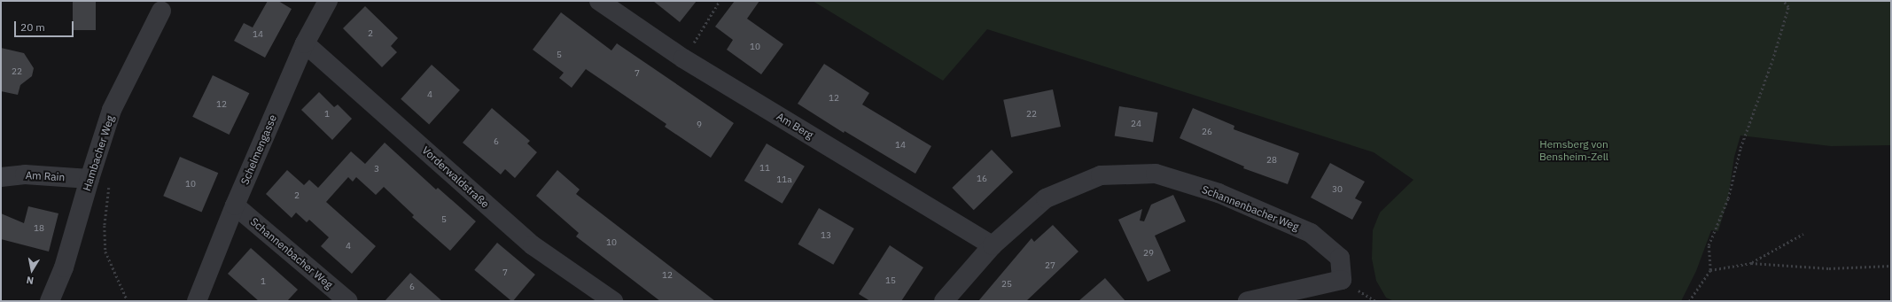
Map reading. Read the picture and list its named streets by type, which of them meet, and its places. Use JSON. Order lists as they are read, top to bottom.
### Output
{
  "streets": {
    "street": [
      "Am Berg",
      "Schelmengasse",
      "Hambacher Weg",
      "Am Rain",
      "Vorderwaldstraße",
      "Schannenbacher Weg"
    ]
  },
  "crossings": [
    ["Am Berg", "Schannenbacher Weg"],
    ["Schelmengasse", "Vorderwaldstraße"],
    ["Schelmengasse", "Schannenbacher Weg"],
    ["Hambacher Weg", "Am Rain"]
  ],
  "parks": ["Hemsberg von Bensheim-Zell"],
  "house_numbers": [
    "2",
    "14",
    "10",
    "5",
    "22",
    "7",
    "4",
    "12",
    "12",
    "1",
    "22",
    "24",
    "9",
    "26",
    "6",
    "14",
    "28",
    "11",
    "3",
    "16",
    "11a",
    "10",
    "30",
    "2",
    "5",
    "18",
    "13",
    "10",
    "4",
    "29",
    "27",
    "7",
    "12",
    "15",
    "1",
    "25",
    "6"
  ],
  "scale_bar": "20 m",
  "north": "bottom"
}
